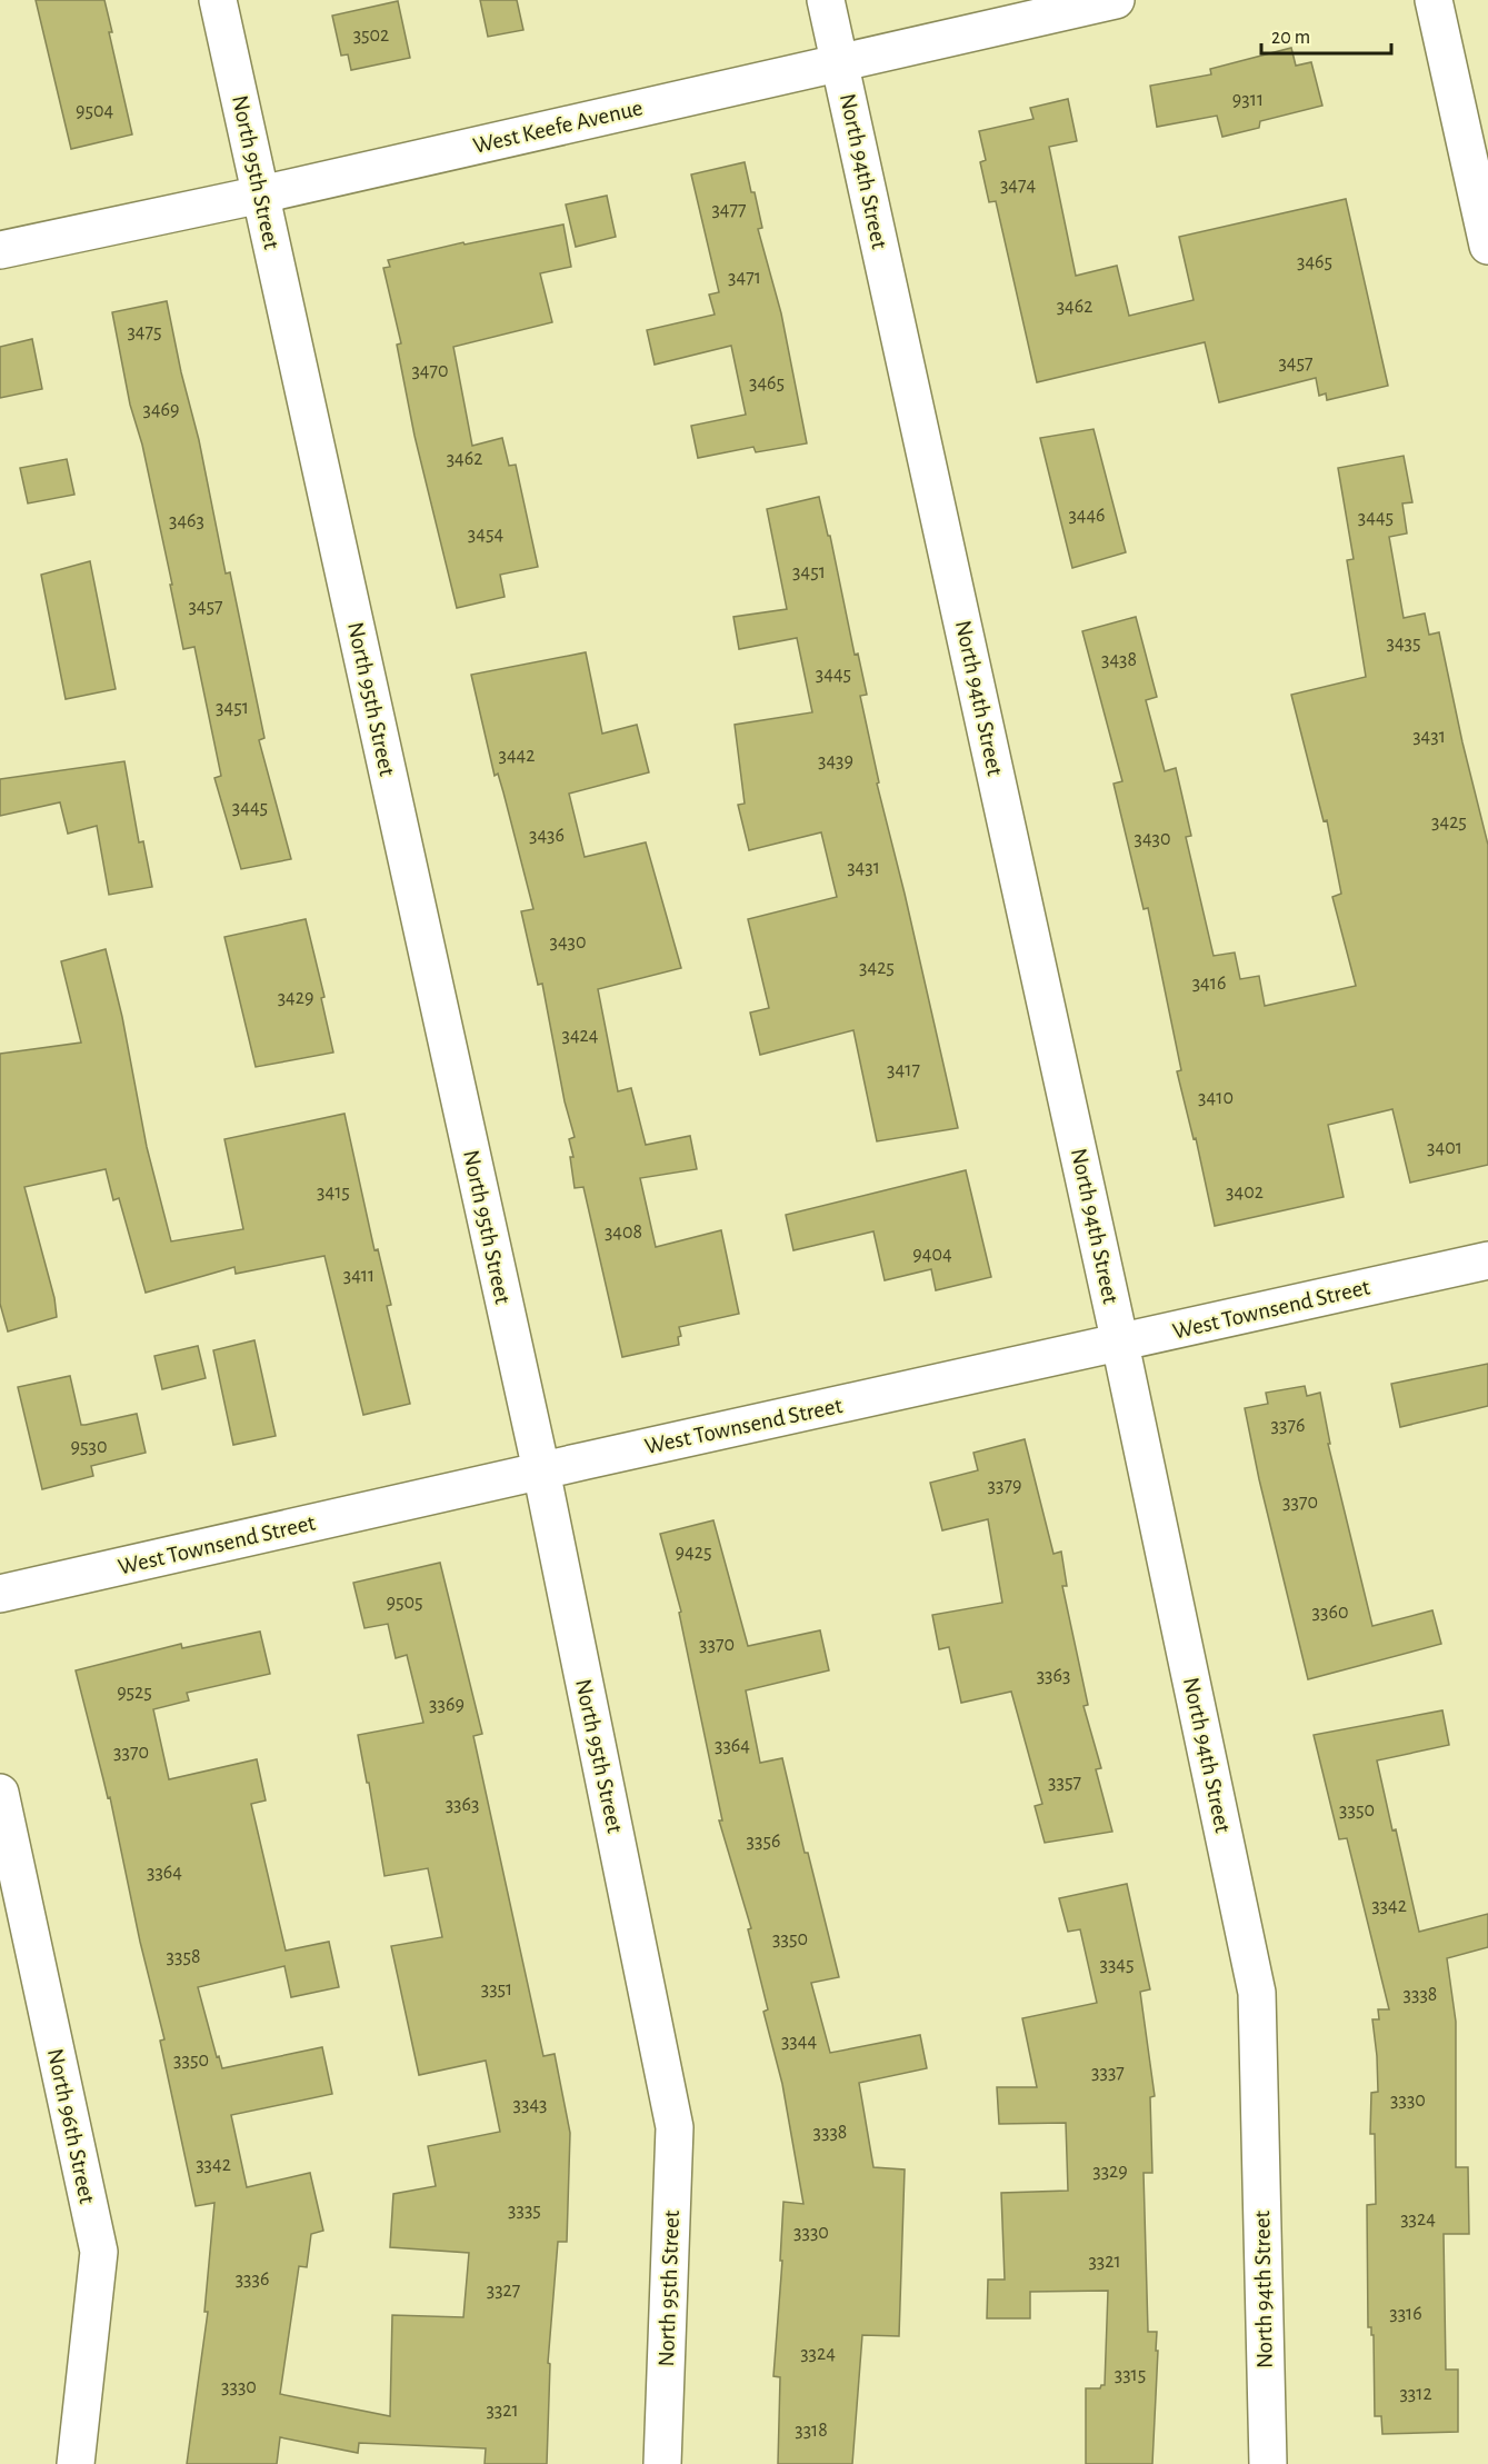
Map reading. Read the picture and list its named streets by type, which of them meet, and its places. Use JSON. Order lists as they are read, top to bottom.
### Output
{
  "streets": {
    "street": [
      "West Keefe Avenue",
      "North 94th Street",
      "North 95th Street",
      "West Townsend Street",
      "North 96th Street"
    ]
  },
  "crossings": [
    ["West Keefe Avenue", "North 94th Street"],
    ["West Keefe Avenue", "North 95th Street"],
    ["North 94th Street", "West Townsend Street"],
    ["North 95th Street", "West Townsend Street"]
  ],
  "house_numbers": [
    "3502",
    "9311",
    "9504",
    "3474",
    "3477",
    "3465",
    "3471",
    "3462",
    "3475",
    "3457",
    "3470",
    "3465",
    "3469",
    "3462",
    "3446",
    "3445",
    "3463",
    "3454",
    "3451",
    "3457",
    "3435",
    "3438",
    "3445",
    "3451",
    "3431",
    "3442",
    "3439",
    "3445",
    "3425",
    "3436",
    "3430",
    "3431",
    "3430",
    "3425",
    "3416",
    "3429",
    "3424",
    "3417",
    "3410",
    "3401",
    "3415",
    "3402",
    "3408",
    "9404",
    "3411",
    "3376",
    "9530",
    "3379",
    "3370",
    "9425",
    "9505",
    "3360",
    "3370",
    "3363",
    "9525",
    "3369",
    "3364",
    "3370",
    "3357",
    "3363",
    "3350",
    "3356",
    "3364",
    "3342",
    "3350",
    "3358",
    "3345",
    "3351",
    "3338",
    "3344",
    "3350",
    "3337",
    "3330",
    "3343",
    "3338",
    "3342",
    "3329",
    "3335",
    "3324",
    "3330",
    "3321",
    "3336",
    "3327",
    "3316",
    "3324",
    "3315",
    "3330",
    "3312",
    "3321",
    "3318"
  ],
  "scale_bar": "20 m"
}
